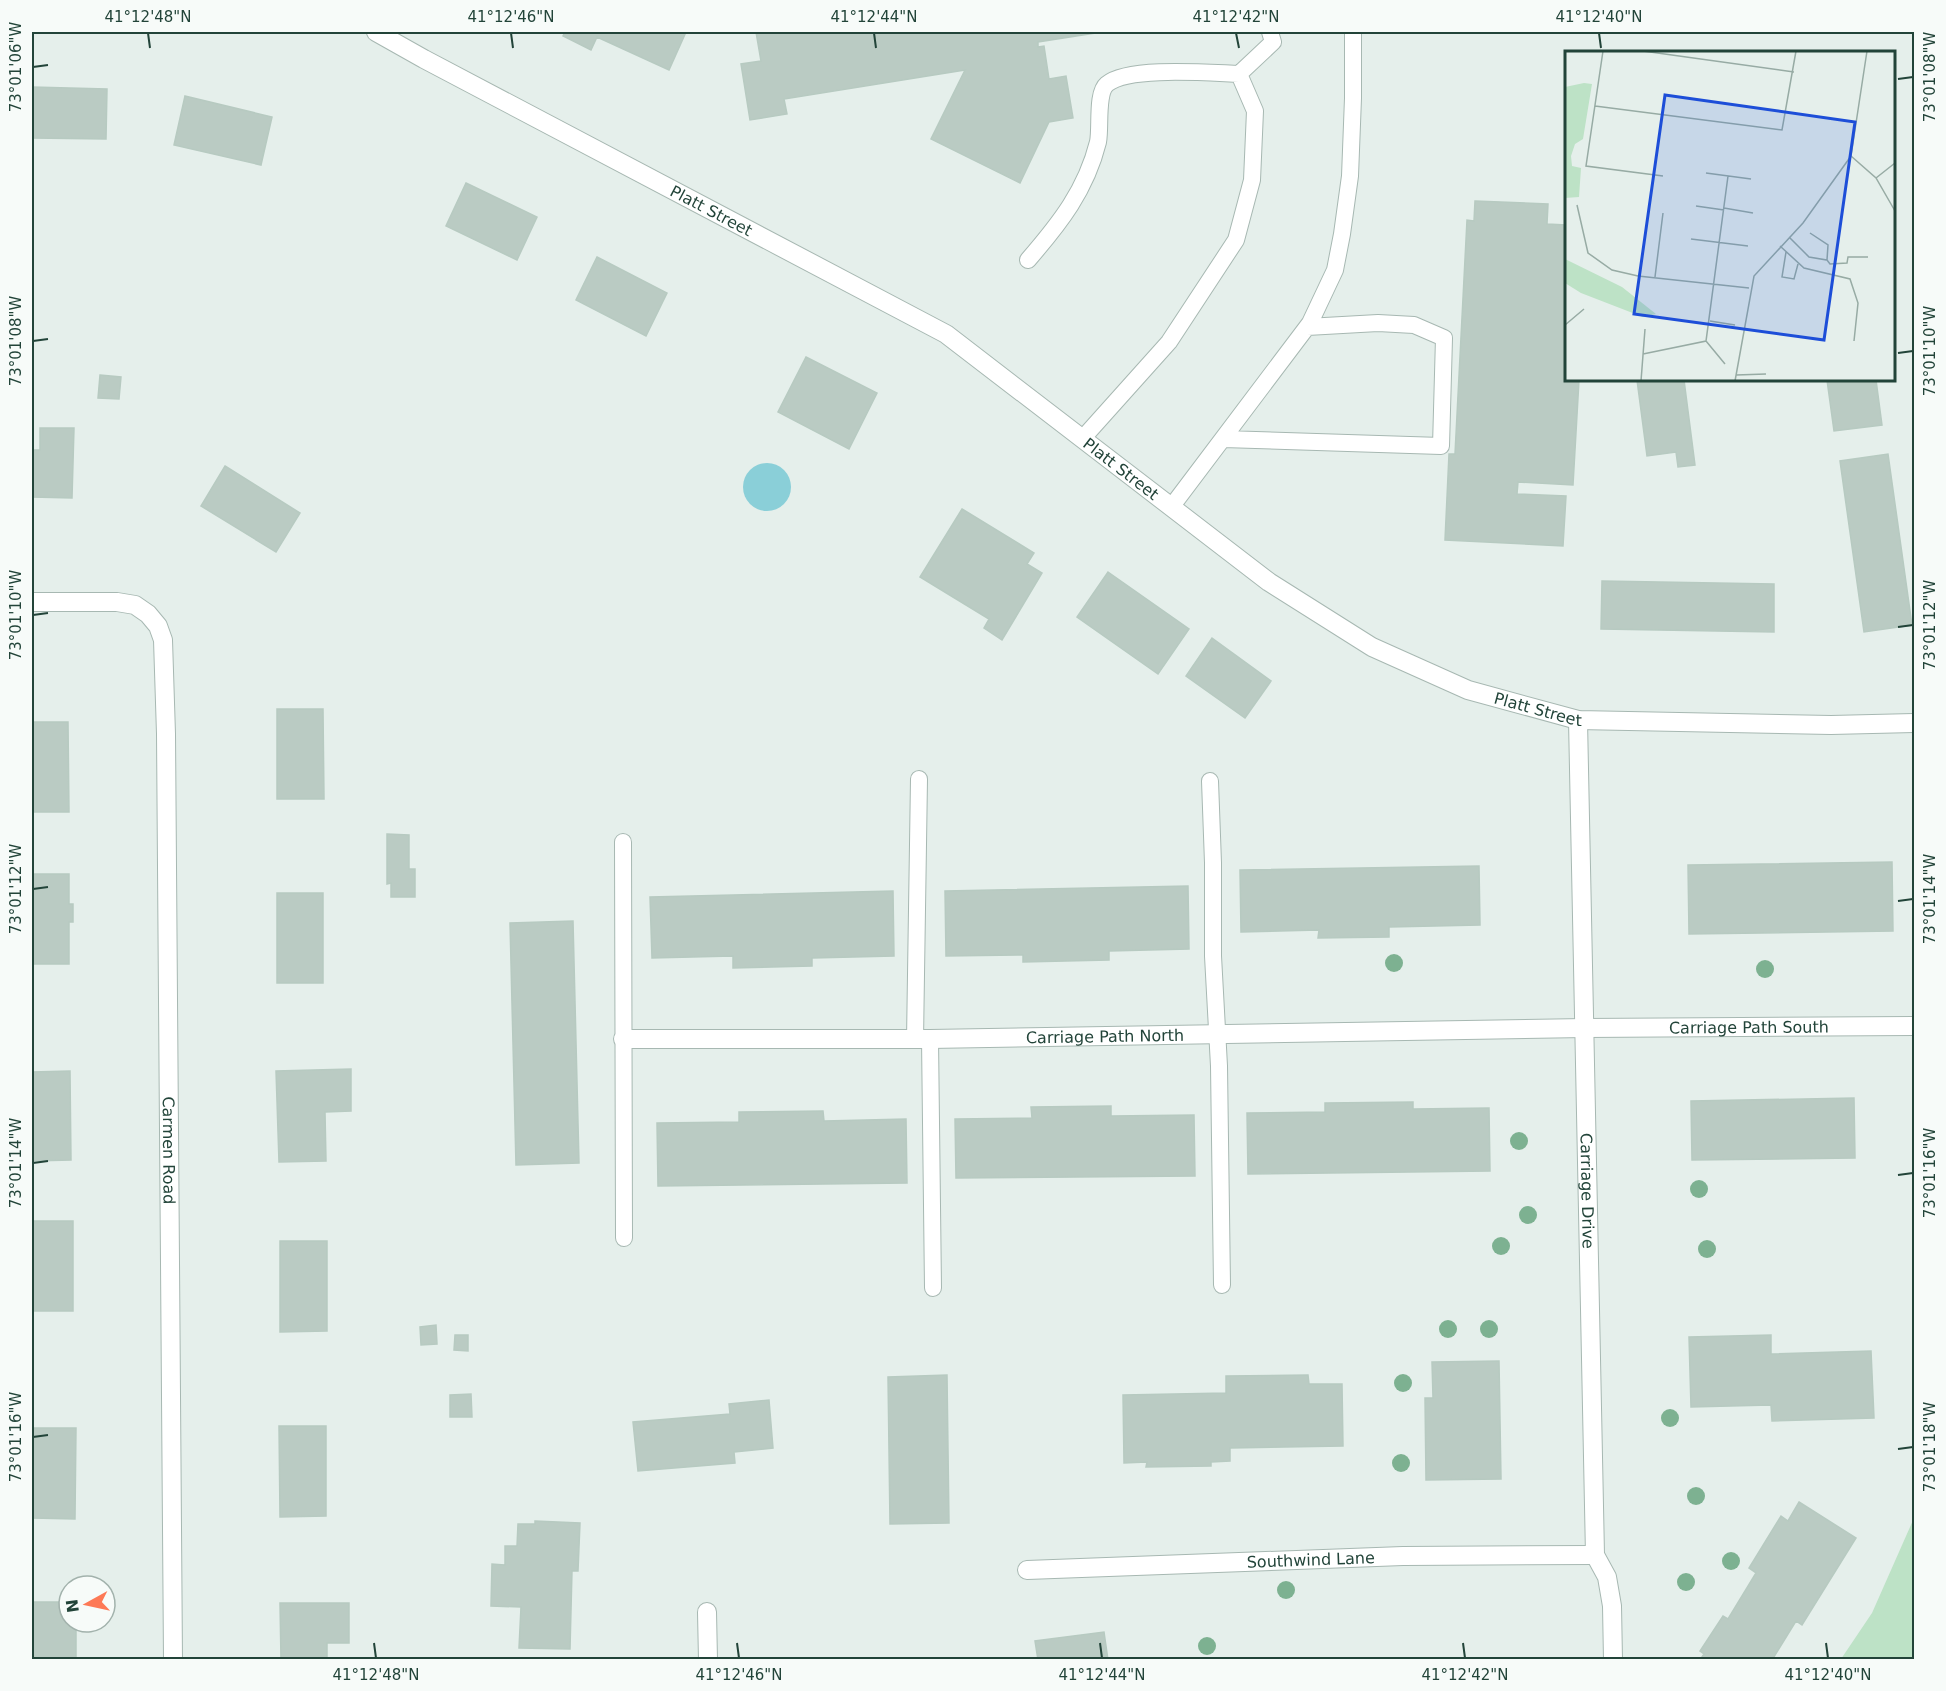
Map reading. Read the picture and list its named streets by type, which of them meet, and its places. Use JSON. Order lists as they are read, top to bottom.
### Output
{
  "streets": {
    "street": [
      "Platt Street",
      "Carriage Path South",
      "Carriage Path North",
      "Carmen Road",
      "Carriage Drive",
      "Southwind Lane"
    ]
  },
  "crossings": [
    ["Platt Street", "Carriage Drive"],
    ["Carriage Path South", "Carriage Path North"],
    ["Carriage Path South", "Carriage Drive"],
    ["Carriage Path North", "Carriage Drive"],
    ["Carriage Drive", "Southwind Lane"]
  ],
  "north": "left",
  "coordinates": [
    "41°12'48\"N",
    "41°12'46\"N",
    "41°12'44\"N",
    "41°12'42\"N",
    "41°12'40\"N",
    "73°01'06\"W",
    "73°01'08\"W",
    "73°01'10\"W",
    "73°01'12\"W",
    "73°01'14\"W",
    "73°01'16\"W",
    "73°01'18\"W"
  ]
}
